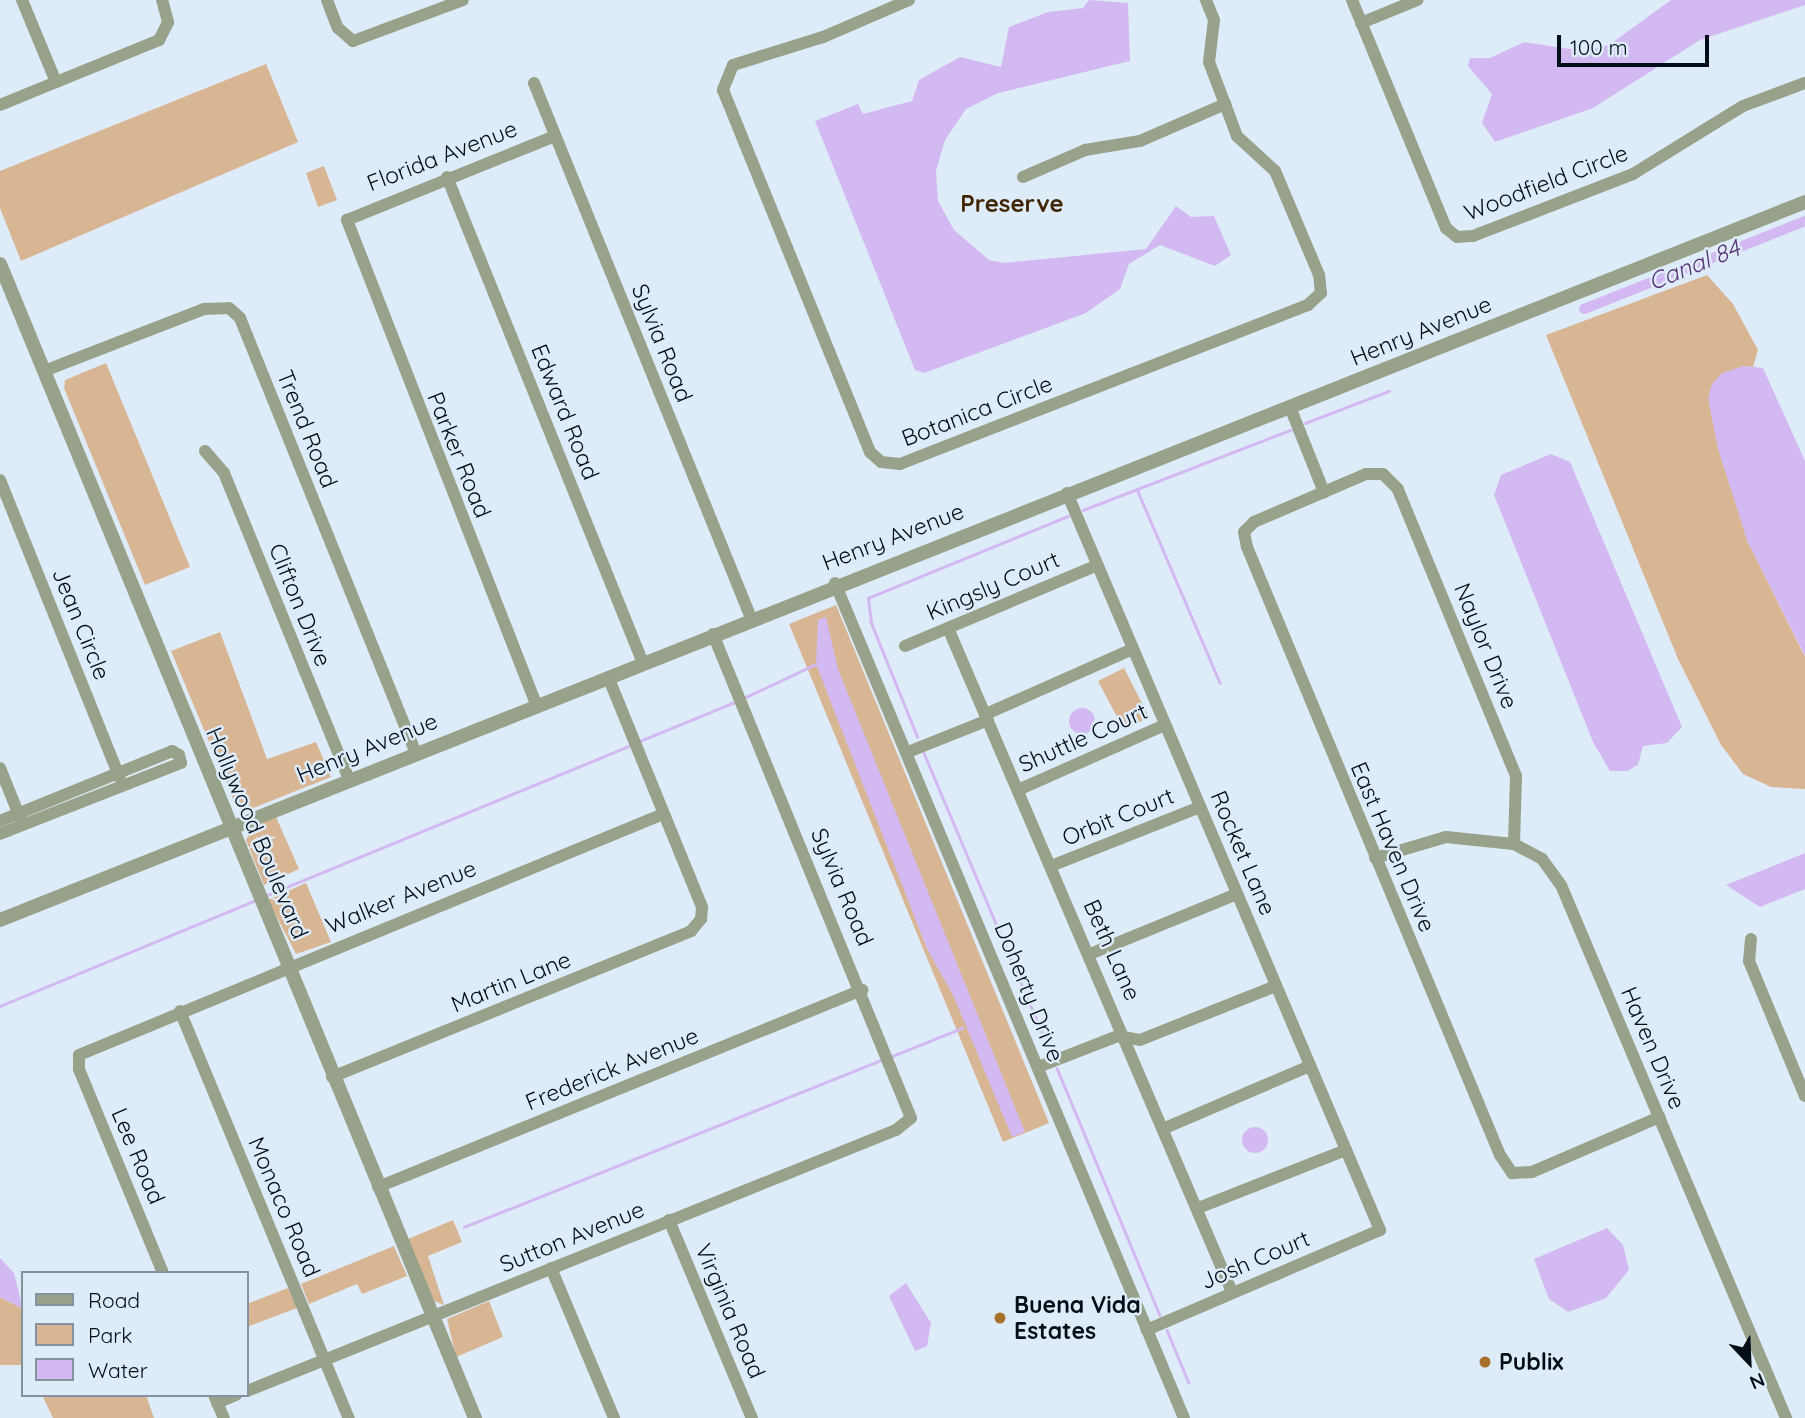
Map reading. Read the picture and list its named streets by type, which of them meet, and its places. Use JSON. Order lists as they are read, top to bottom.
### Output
{
  "streets": {
    "street": [
      "Florida Avenue",
      "Woodfield Circle",
      "Henry Avenue",
      "Sylvia Road",
      "Botanica Circle",
      "Edward Road",
      "Trend Road",
      "Parker Road",
      "Kingsly Court",
      "Clifton Drive",
      "Jean Circle",
      "Naylor Drive",
      "Shuttle Court",
      "Orbit Court",
      "Hollywood Boulevard",
      "East Haven Drive",
      "Rocket Lane",
      "Walker Avenue",
      "Beth Lane",
      "Martin Lane",
      "Doherty Drive",
      "Haven Drive",
      "Frederick Avenue",
      "Lee Road",
      "Monaco Road",
      "Sutton Avenue",
      "Josh Court",
      "Virginia Road"
    ]
  },
  "crossings": [
    ["Florida Avenue", "Sylvia Road"],
    ["Florida Avenue", "Edward Road"],
    ["Florida Avenue", "Parker Road"],
    ["Henry Avenue", "Sylvia Road"],
    ["Henry Avenue", "Edward Road"],
    ["Henry Avenue", "Trend Road"],
    ["Henry Avenue", "Parker Road"],
    ["Henry Avenue", "Clifton Drive"],
    ["Henry Avenue", "Hollywood Boulevard"],
    ["Henry Avenue", "Rocket Lane"],
    ["Henry Avenue", "Doherty Drive"],
    ["Sylvia Road", "Frederick Avenue"],
    ["Sylvia Road", "Sutton Avenue"],
    ["Trend Road", "Hollywood Boulevard"],
    ["Kingsly Court", "Rocket Lane"],
    ["Kingsly Court", "Beth Lane"],
    ["Naylor Drive", "East Haven Drive"],
    ["Naylor Drive", "Haven Drive"],
    ["Shuttle Court", "Rocket Lane"],
    ["Shuttle Court", "Beth Lane"],
    ["Orbit Court", "Rocket Lane"],
    ["Orbit Court", "Beth Lane"],
    ["Hollywood Boulevard", "Walker Avenue"],
    ["Hollywood Boulevard", "Martin Lane"],
    ["Hollywood Boulevard", "Frederick Avenue"],
    ["Hollywood Boulevard", "Sutton Avenue"],
    ["East Haven Drive", "Haven Drive"],
    ["Rocket Lane", "Josh Court"],
    ["Walker Avenue", "Martin Lane"],
    ["Walker Avenue", "Lee Road"],
    ["Walker Avenue", "Monaco Road"],
    ["Beth Lane", "Josh Court"],
    ["Doherty Drive", "Josh Court"],
    ["Monaco Road", "Sutton Avenue"],
    ["Sutton Avenue", "Virginia Road"]
  ],
  "districts": ["Preserve"],
  "water": ["Canal 84"],
  "places": ["Buena Vida Estates", "Publix"],
  "legend": ["Road", "Park", "Water"],
  "scale_bar": "100 m",
  "north": "bottom right"
}
